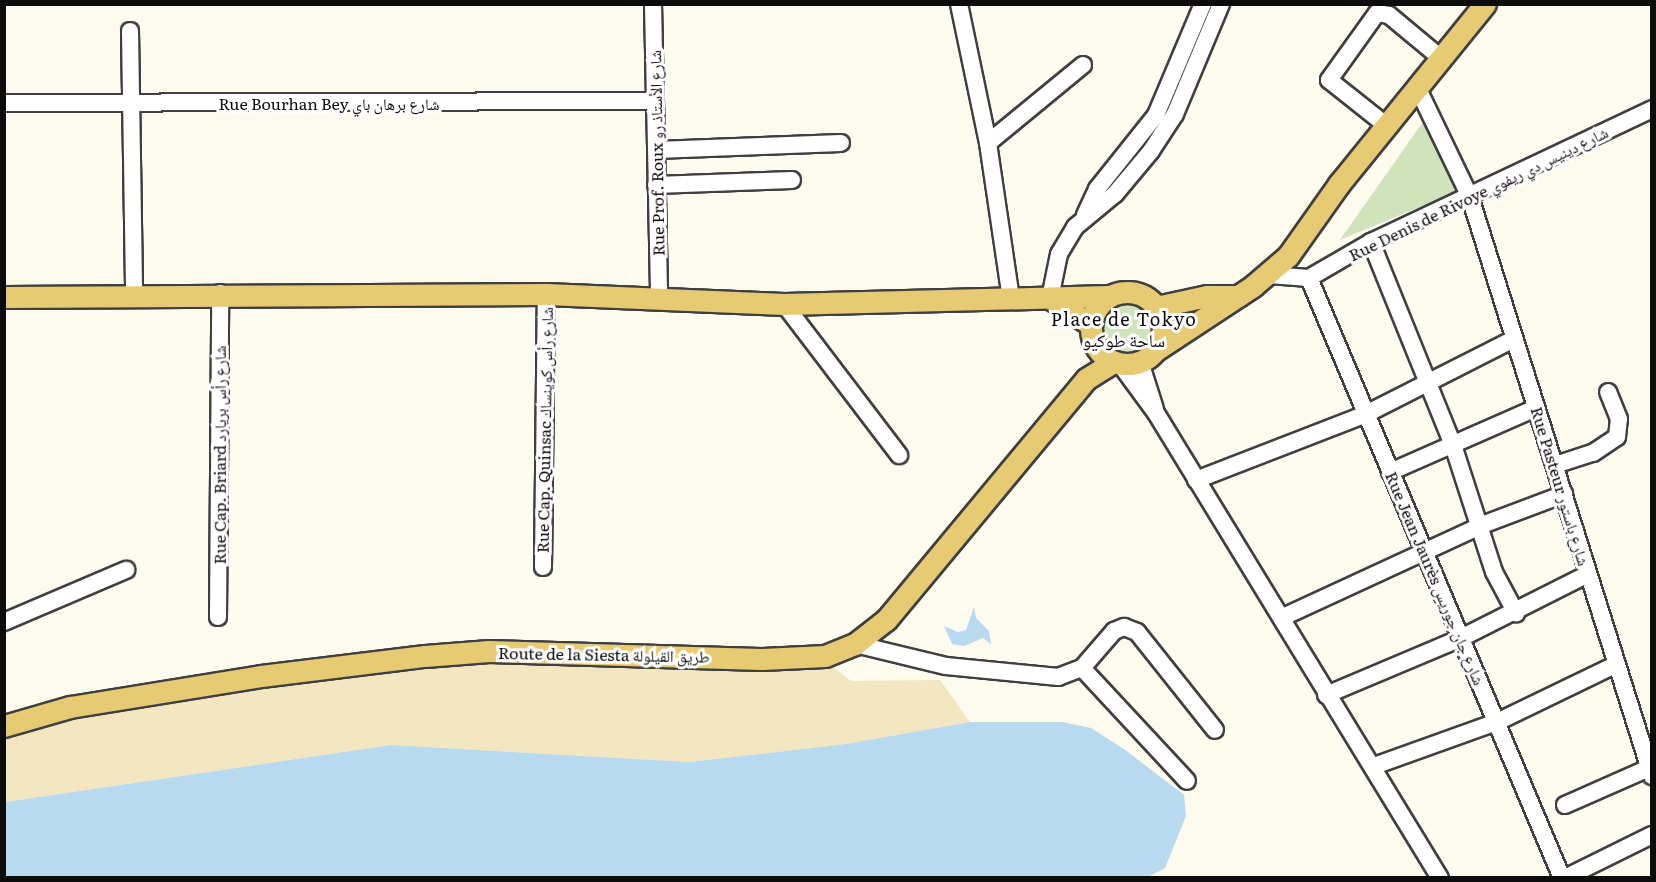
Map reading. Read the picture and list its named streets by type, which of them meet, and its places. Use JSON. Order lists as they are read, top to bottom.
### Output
{
  "streets": {
    "main road": ["Route de la Siesta طريق القيلولة"],
    "street": [
      "Rue Bourhan Bey شارع برهان باي",
      "Rue Prof. Roux شارع الأستاذ رو",
      "Rue Denis de Rivoye شارع دينيس دي ريفوي",
      "Rue Cap. Quinsac شارع رأس كوينساك",
      "Rue Cap. Briard شارع رأس بريارد",
      "Rue Pasteur شارع باستور",
      "Rue Jean Jaurès شارع جان جوريس"
    ]
  },
  "crossings": [
    ["Rue Bourhan Bey شارع برهان باي", "Rue Prof. Roux شارع الأستاذ رو"],
    ["Rue Denis de Rivoye شارع دينيس دي ريفوي", "Rue Pasteur شارع باستور"],
    ["Rue Denis de Rivoye شارع دينيس دي ريفوي", "Rue Jean Jaurès شارع جان جوريس"],
    ["Rue Pasteur شارع باستور", "Route de la Siesta طريق القيلولة"]
  ],
  "districts": ["Place de Tokyo ساحة طوكيو"]
}
